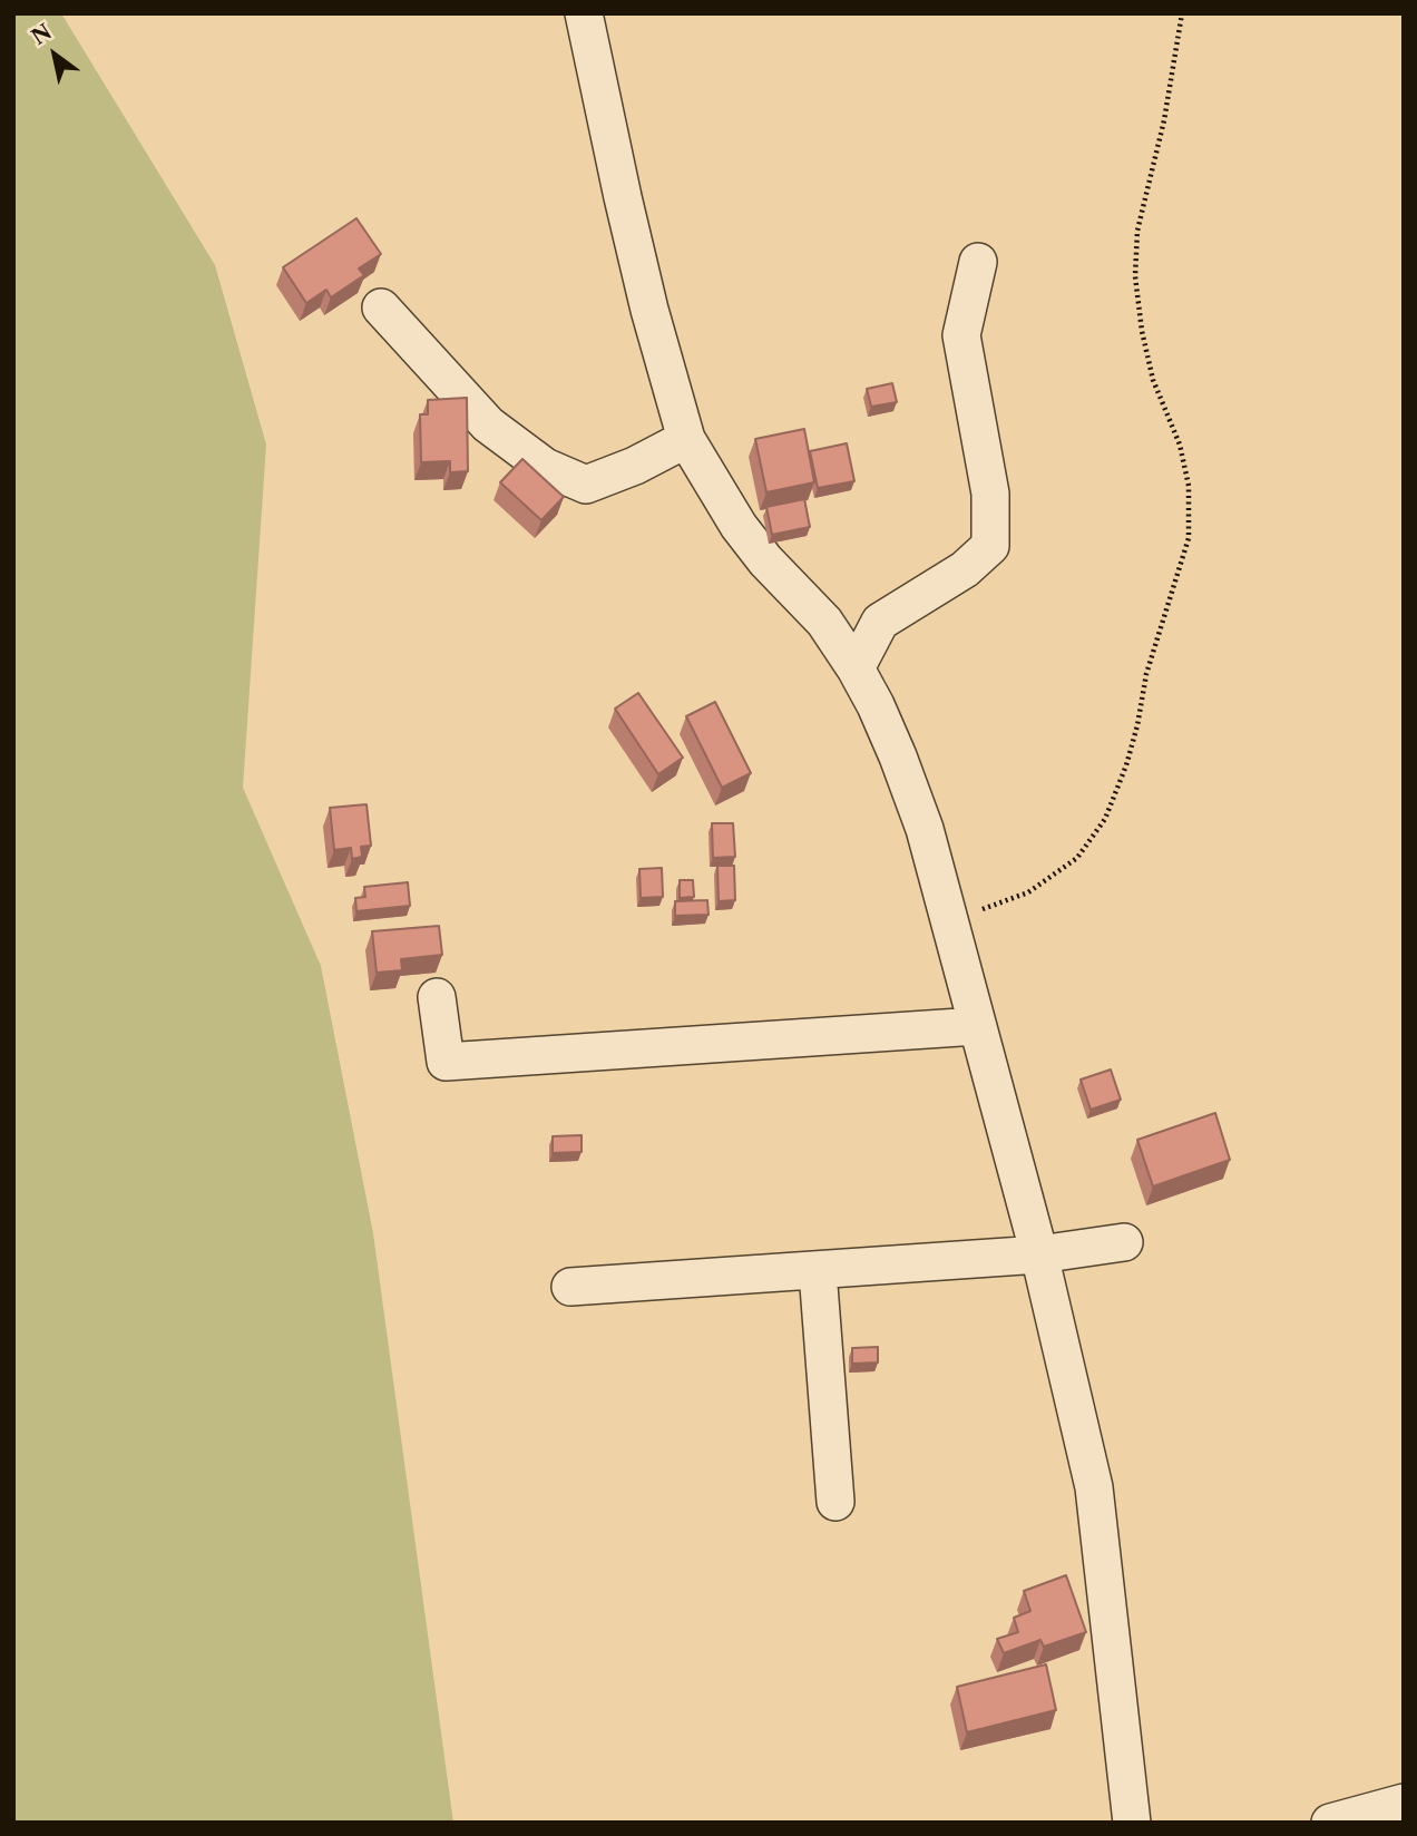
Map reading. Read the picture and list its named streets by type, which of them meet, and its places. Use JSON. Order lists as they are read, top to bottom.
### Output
{
  "north": "top left"
}
